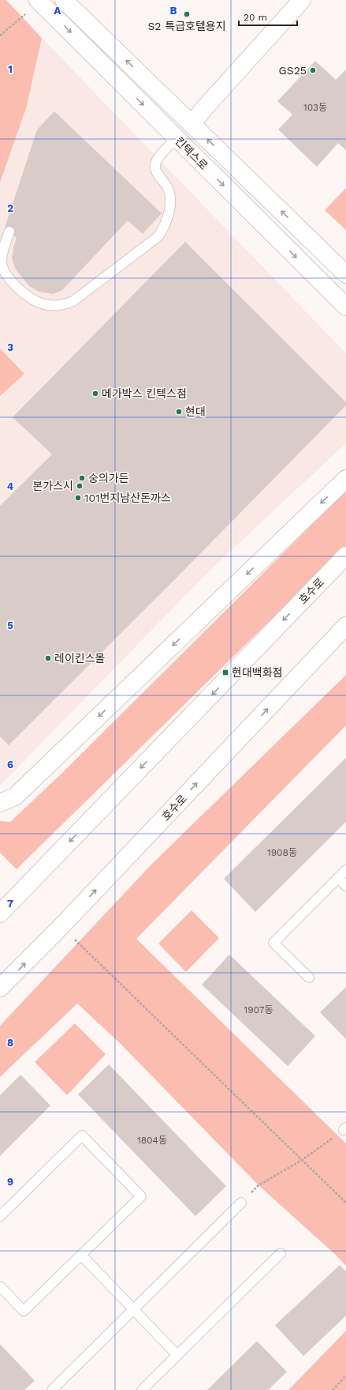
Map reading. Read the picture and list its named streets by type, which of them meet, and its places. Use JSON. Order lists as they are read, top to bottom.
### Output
{
  "streets": {
    "main road": ["킨텍스로", "호수로"]
  },
  "places": {
    "other": [
      "S2 특급호텔용지",
      "GS25",
      "메가박스 킨텍스점",
      "현대",
      "숭의가든",
      "본가스시",
      "101번지남산돈까스",
      "레이킨스몰"
    ],
    "transit": ["현대백화점"]
  },
  "house_numbers": [
    "103동",
    "1908동",
    "1907동",
    "1804동"
  ],
  "scale_bar": "20 m",
  "grid": {
    "columns": ["A", "B"],
    "rows": [
      "1",
      "2",
      "3",
      "4",
      "5",
      "6",
      "7",
      "8",
      "9"
    ]
  }
}
